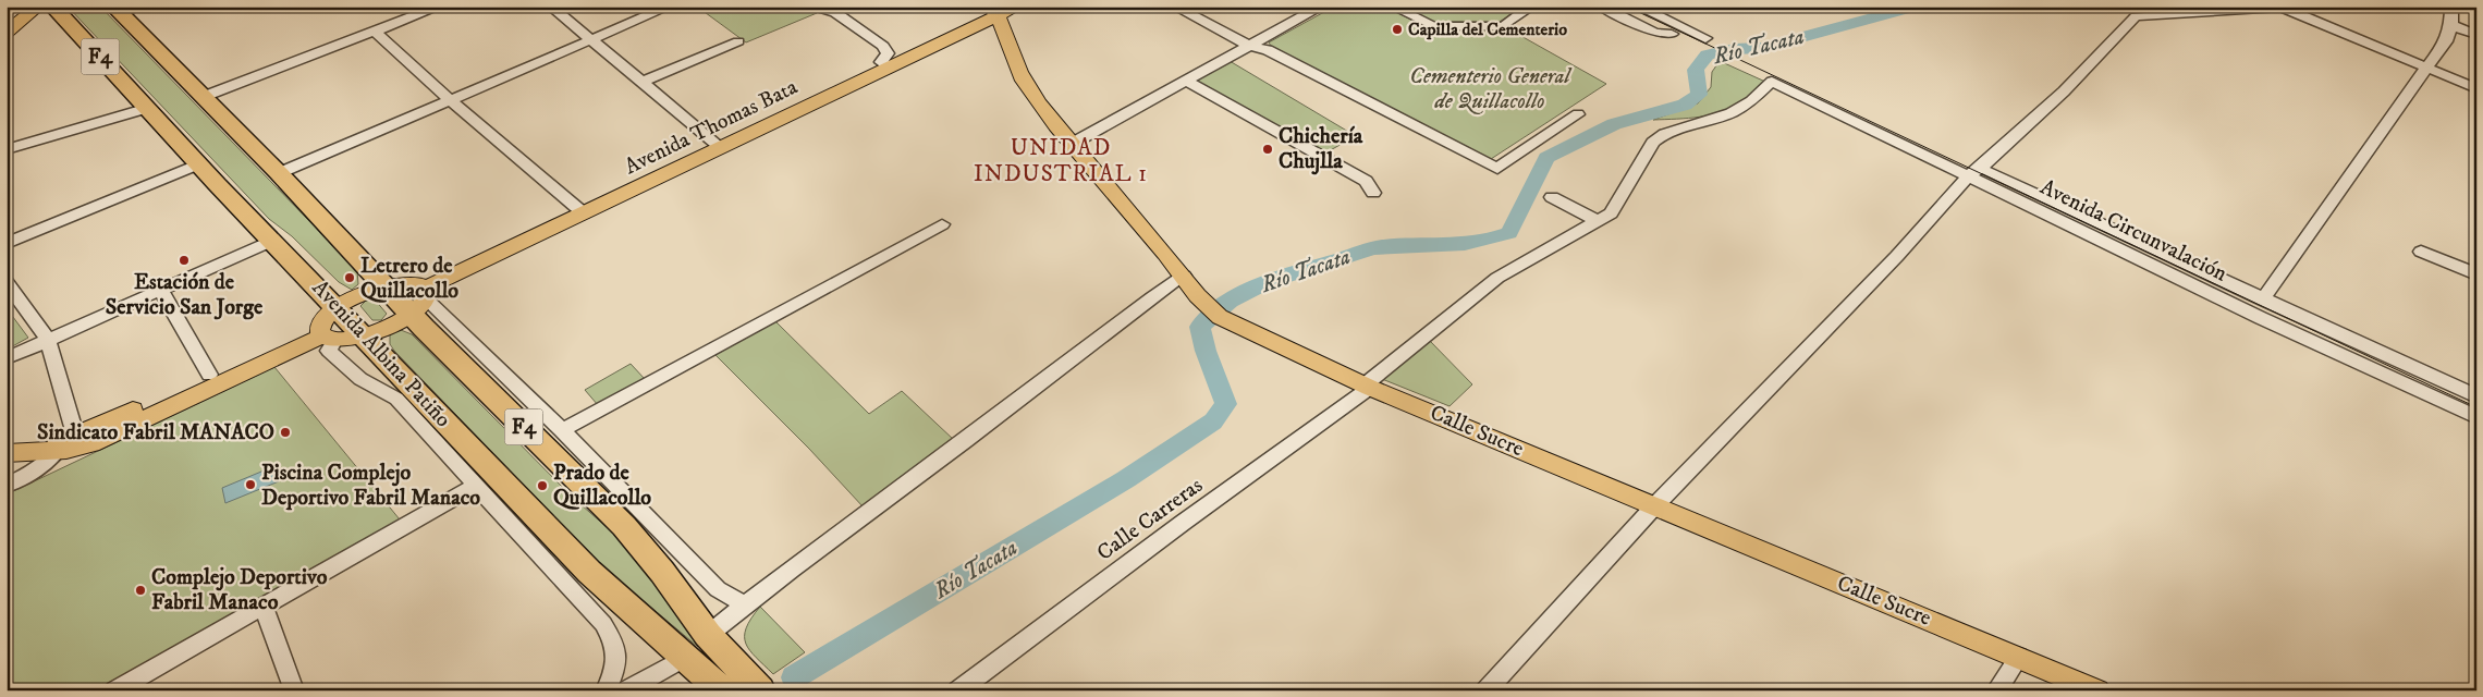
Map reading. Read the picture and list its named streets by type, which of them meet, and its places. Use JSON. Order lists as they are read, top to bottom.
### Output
{
  "streets": {
    "highway": ["F4", "Avenida Albina Patiño"],
    "main road": ["Avenida Thomas Bata", "Calle Sucre"],
    "street": ["Avenida Circunvalación", "Calle Carreras"]
  },
  "crossings": [
    ["F4", "Avenida Thomas Bata"],
    ["Avenida Thomas Bata", "Avenida Albina Patiño"],
    ["Avenida Thomas Bata", "Calle Sucre"],
    ["Avenida Circunvalación", "Calle Carreras"],
    ["Calle Sucre", "Calle Carreras"]
  ],
  "districts": ["UNIDAD INDUSTRIAL 1"],
  "water": ["Río Tacata"],
  "parks": ["Cementerio General de Quillacollo"],
  "places": [
    "Capilla del Cementerio",
    "Chichería Chujlla",
    "Estación de Servicio San Jorge",
    "Letrero de Quillacollo",
    "Sindicato Fabril MANACO",
    "Piscina Complejo Deportivo Fabril Manaco",
    "Prado de Quillacollo",
    "Complejo Deportivo Fabril Manaco"
  ]
}
